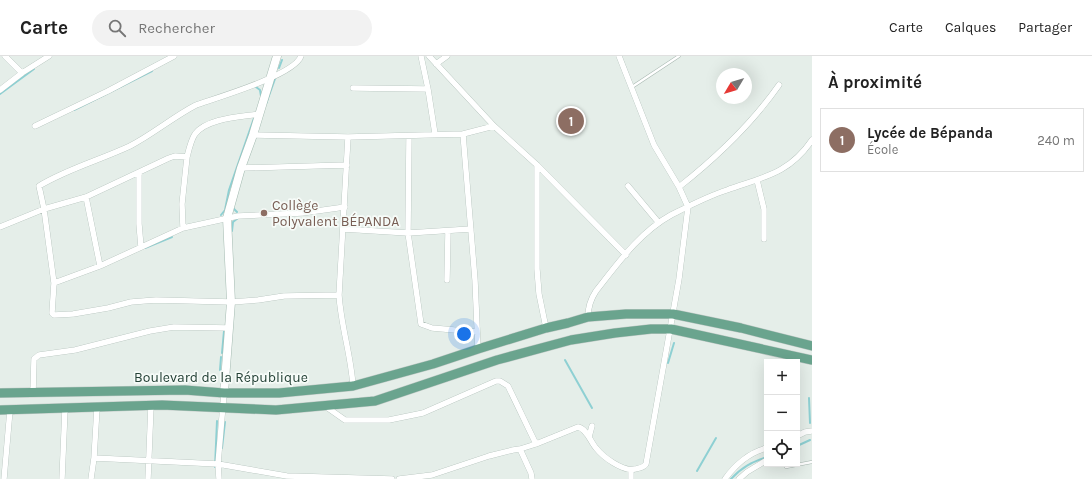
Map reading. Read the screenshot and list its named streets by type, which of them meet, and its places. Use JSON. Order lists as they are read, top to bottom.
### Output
{
  "streets": {
    "main road": ["Boulevard de la République"]
  },
  "places": ["Collège Polyvalent BÉPANDA"],
  "north": "bottom left",
  "page": {
    "header": "Carte",
    "search": "Rechercher",
    "nav": ["Carte", "Calques", "Partager"],
    "heading": "À proximité",
    "pins": "1",
    "list": [
      {
        "mark": "1",
        "name": "Lycée de Bépanda",
        "note": "École",
        "value": "240 m"
      }
    ],
    "map_buttons": ["+", "−"]
  }
}
